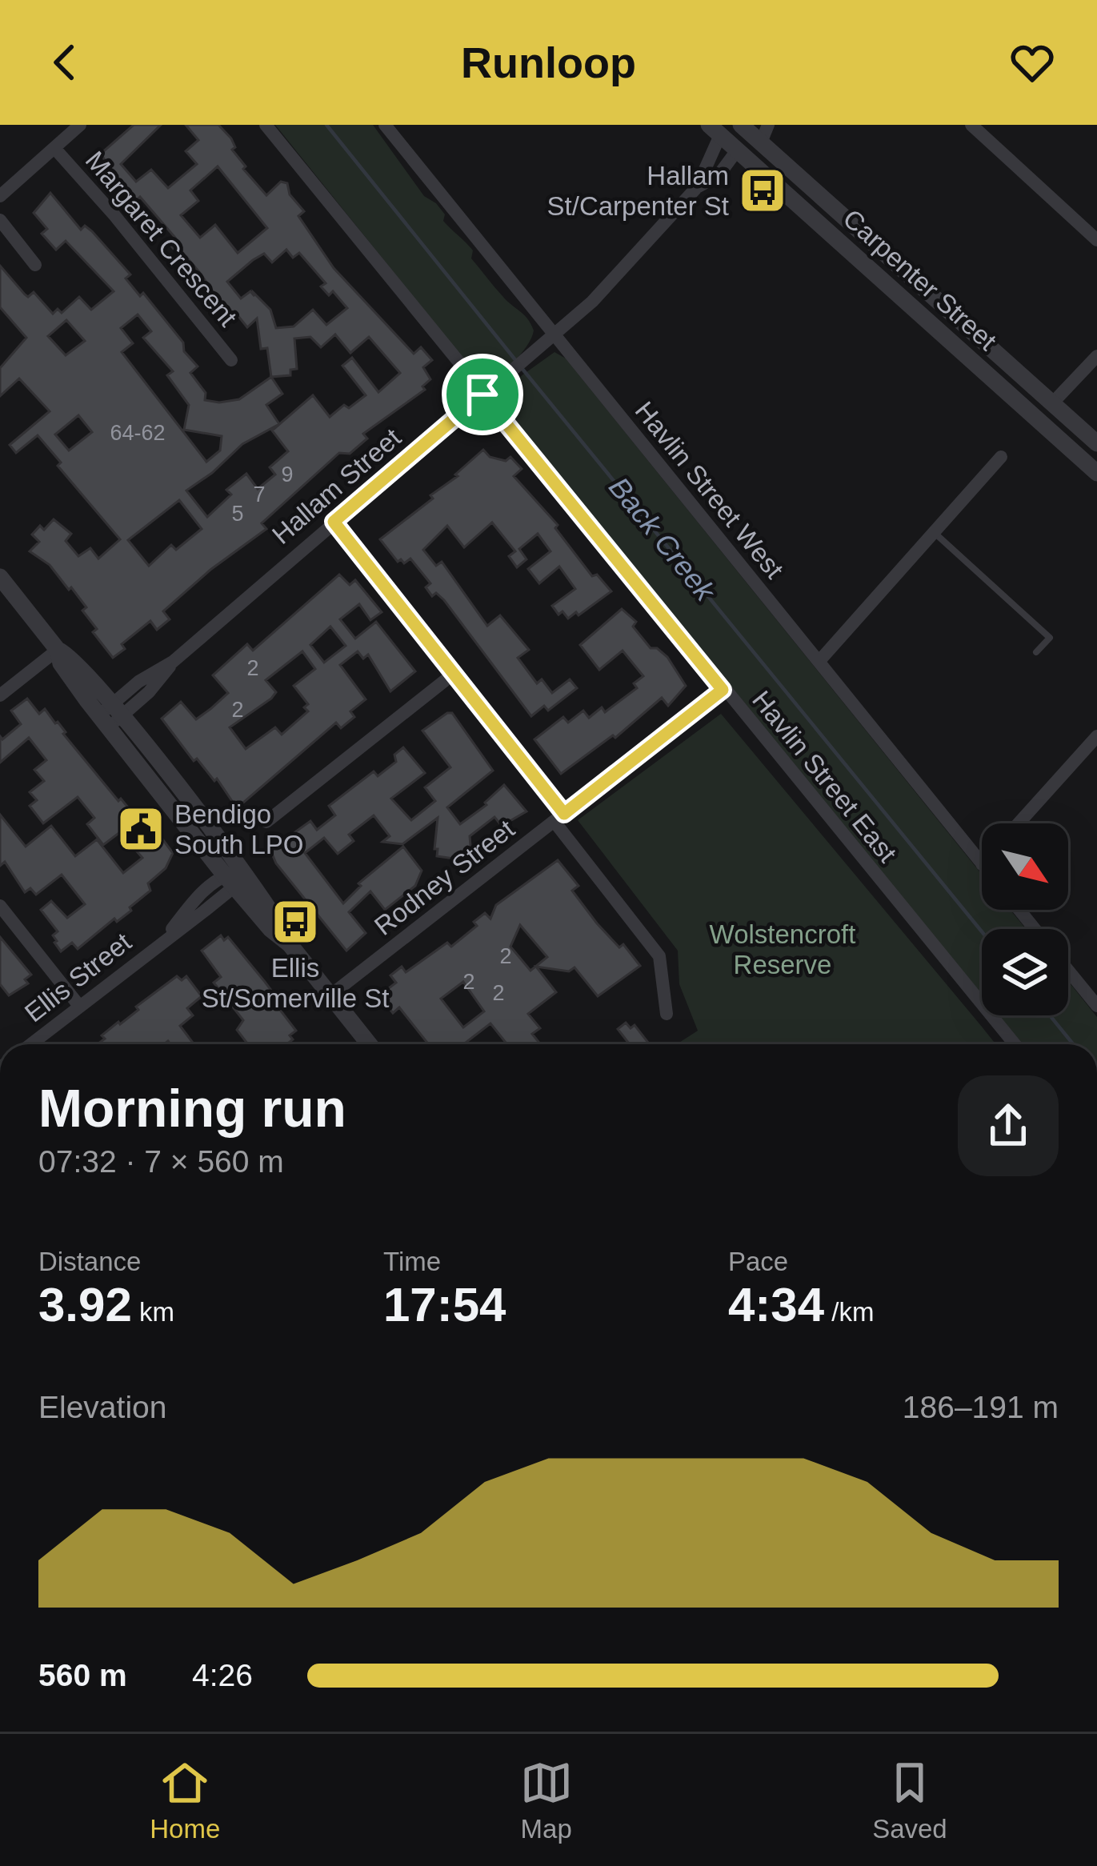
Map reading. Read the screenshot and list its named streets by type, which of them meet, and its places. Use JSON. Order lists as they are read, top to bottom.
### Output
{
  "streets": {
    "street": [
      "Margaret Crescent",
      "Carpenter Street",
      "Hallam Street",
      "Havlin Street West",
      "Havlin Street East",
      "Rodney Street",
      "Ellis Street"
    ]
  },
  "crossings": [
    ["Carpenter Street", "Hallam Street"],
    ["Hallam Street", "Havlin Street West"],
    ["Hallam Street", "Havlin Street East"],
    ["Havlin Street East", "Rodney Street"]
  ],
  "water": ["Back Creek"],
  "parks": ["Wolstencroft Reserve"],
  "places": {
    "bus stop": ["Hallam St/Carpenter St", "Ellis St/Somerville St"],
    "public building": ["Bendigo South LPO"]
  },
  "house_numbers": [
    "64-62",
    "9",
    "7",
    "5",
    "2",
    "2",
    "2",
    "2",
    "2"
  ],
  "north": "bottom right",
  "page": {
    "header": "Runloop",
    "heading": ["Morning run", "07:32 · 7 × 560 m"],
    "stats": [
      ["Distance", "3.92 km"],
      ["Time", "17:54"],
      ["Pace", "4:34 /km"]
    ],
    "chart": ["Elevation", "186–191 m"],
    "list": [
      {
        "name": "560 m",
        "note": "4:26"
      }
    ],
    "tabs": ["Home", "Map", "Saved"]
  }
}
